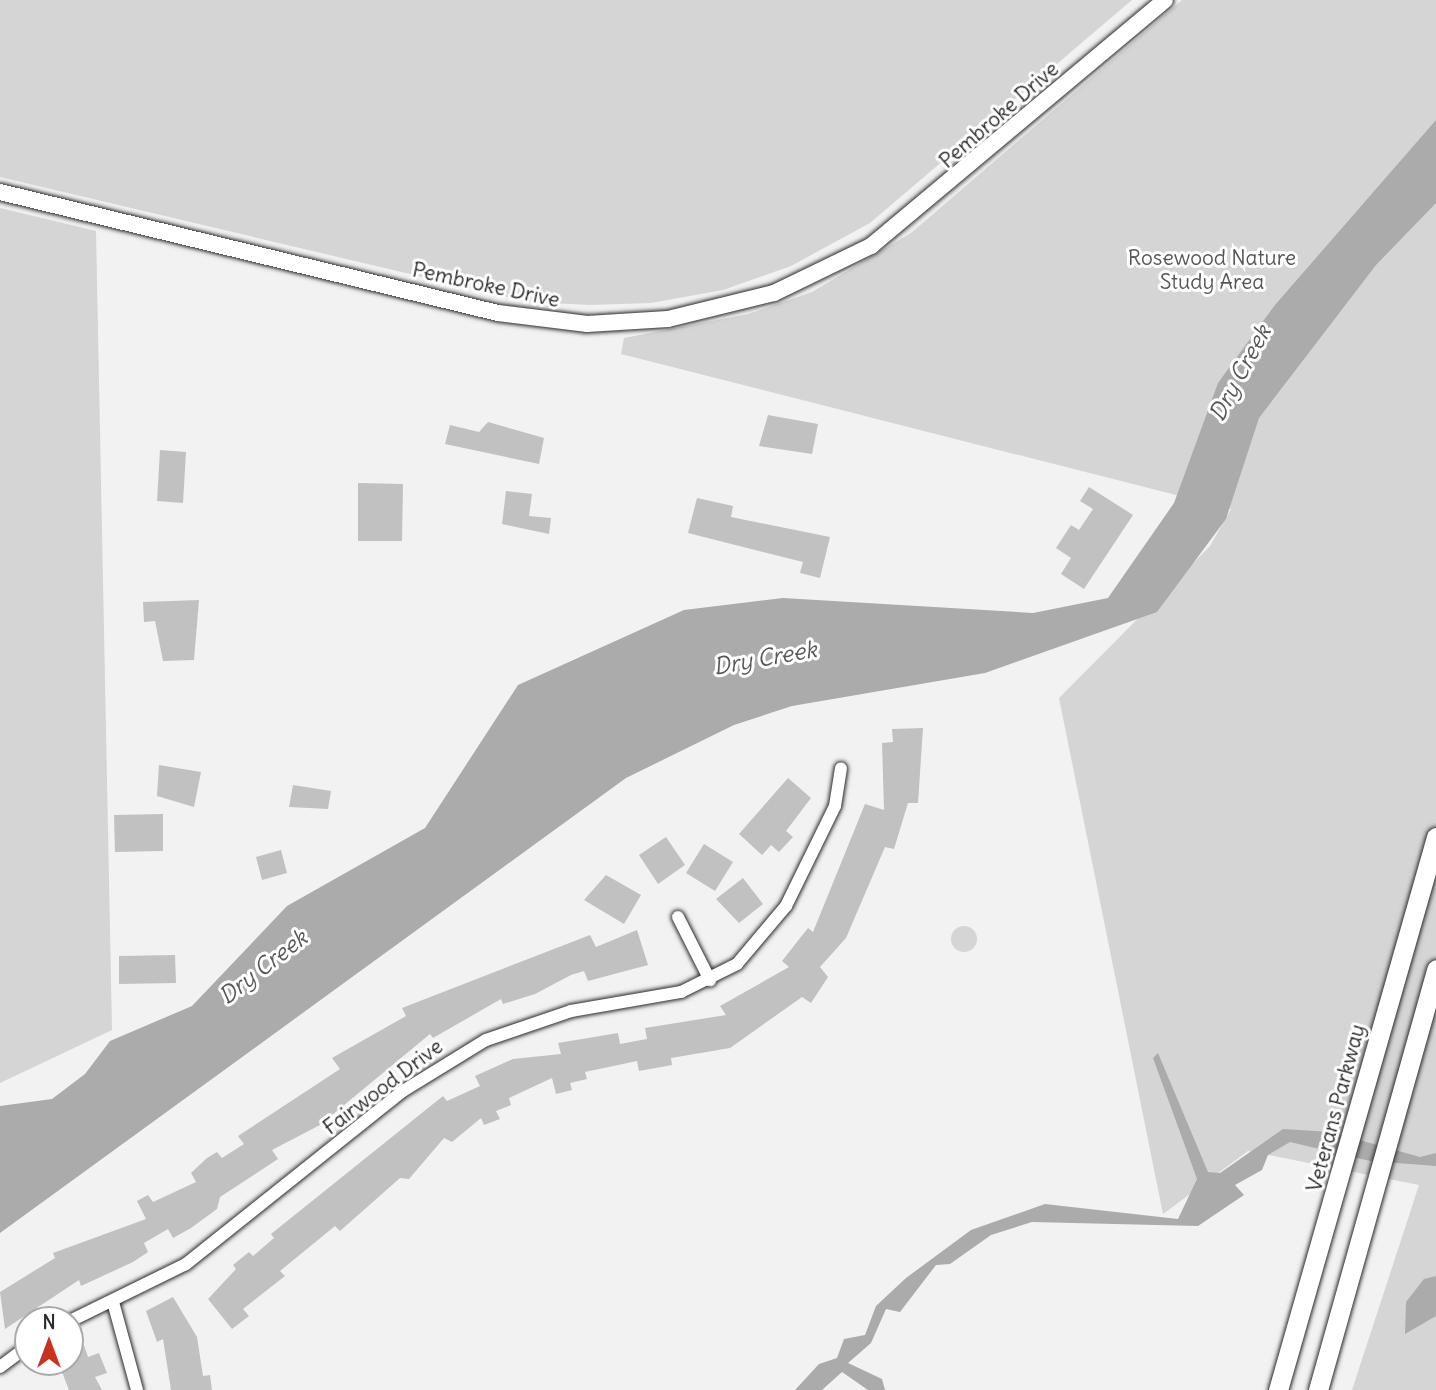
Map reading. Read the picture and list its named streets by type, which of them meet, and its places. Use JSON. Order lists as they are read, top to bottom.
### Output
{
  "streets": {
    "main road": ["Veterans Parkway"],
    "street": ["Pembroke Drive", "Fairwood Drive"]
  },
  "water": ["Dry Creek"],
  "parks": ["Rosewood Nature Study Area"],
  "north": "top"
}
